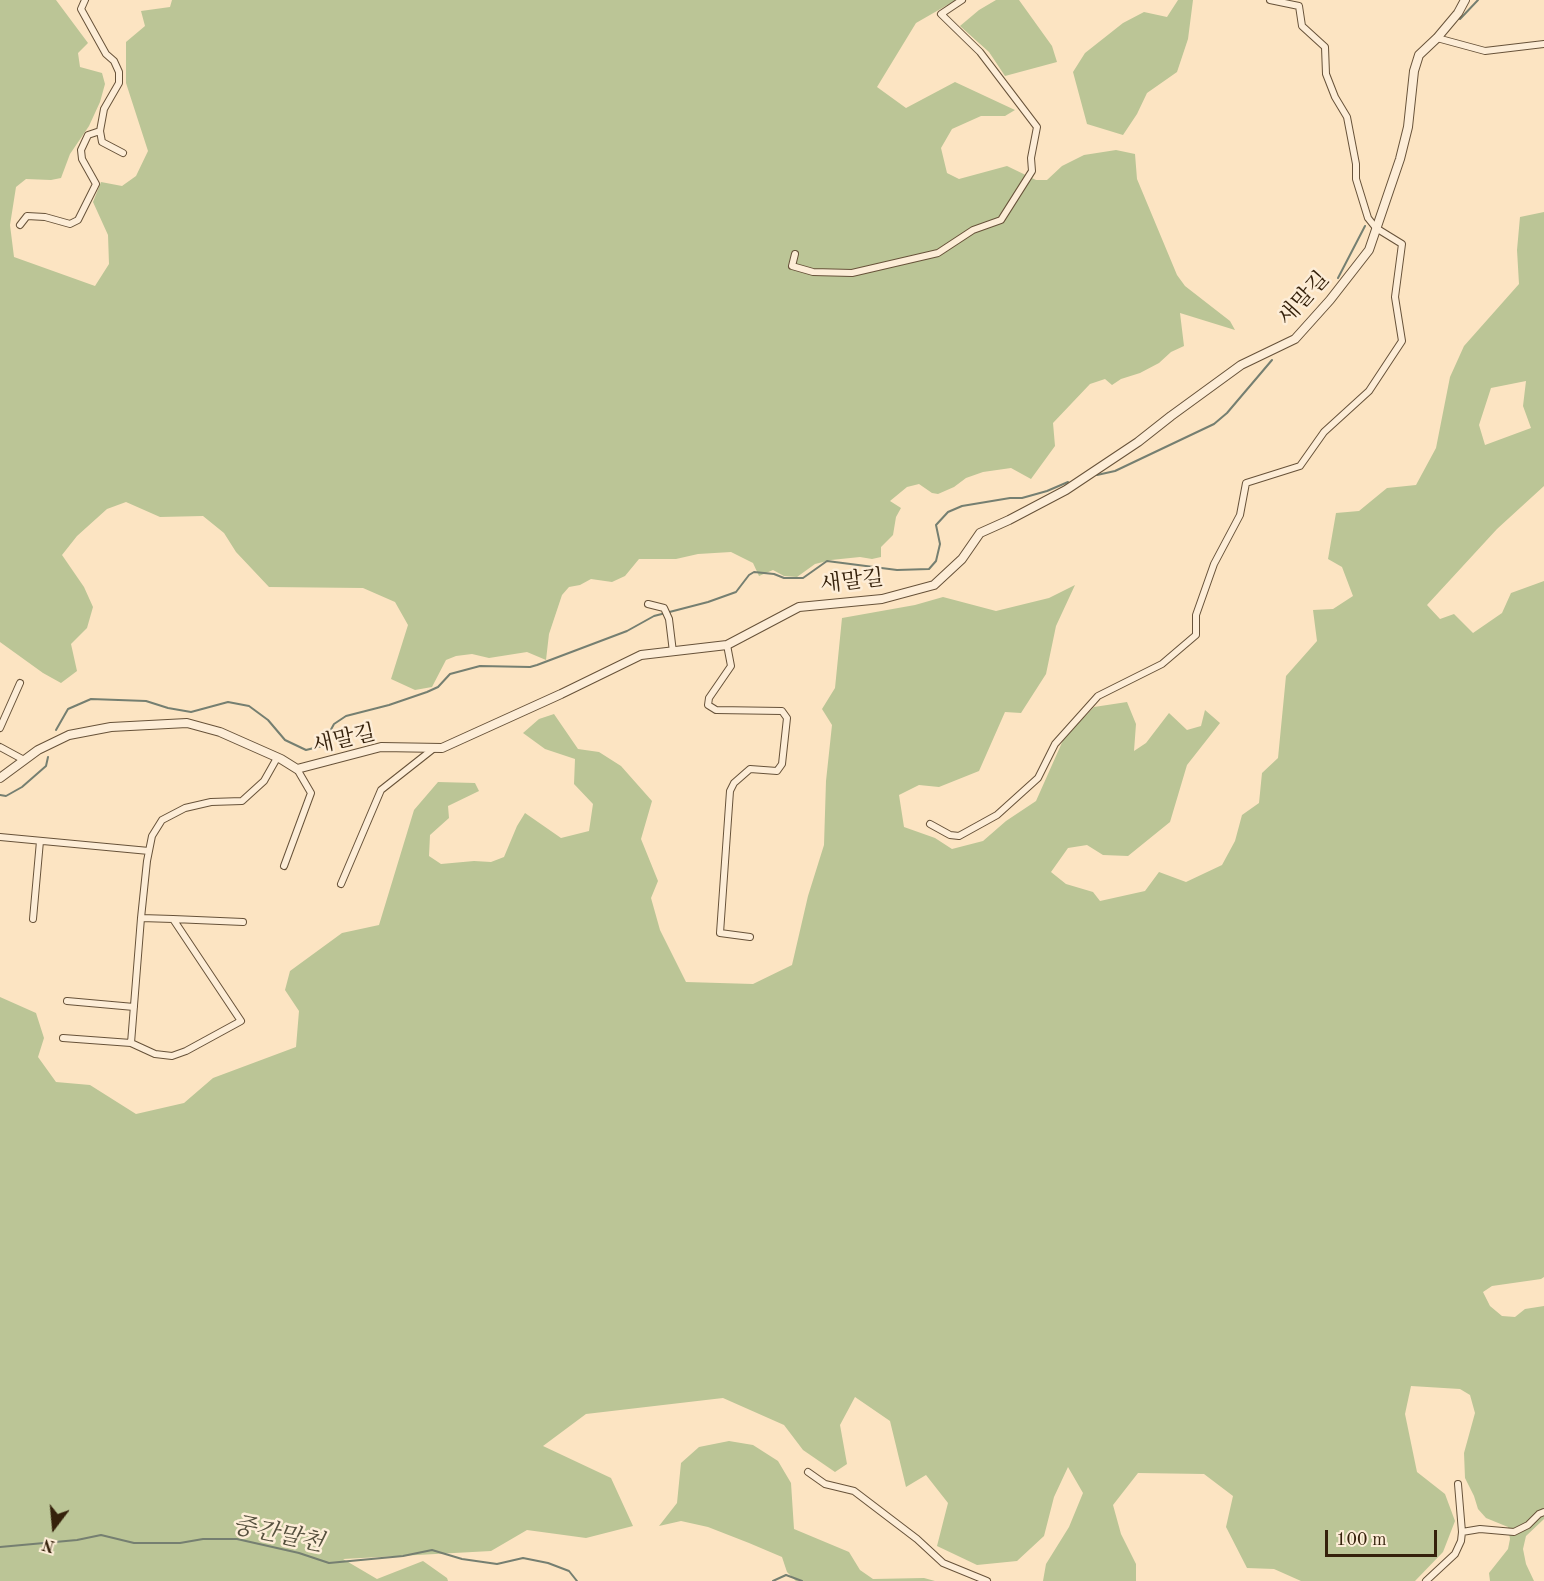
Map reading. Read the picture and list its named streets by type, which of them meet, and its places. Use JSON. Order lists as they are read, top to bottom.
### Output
{
  "streets": {
    "street": ["새말길"]
  },
  "water": ["중간말천"],
  "scale_bar": "100 m",
  "north": "bottom"
}
